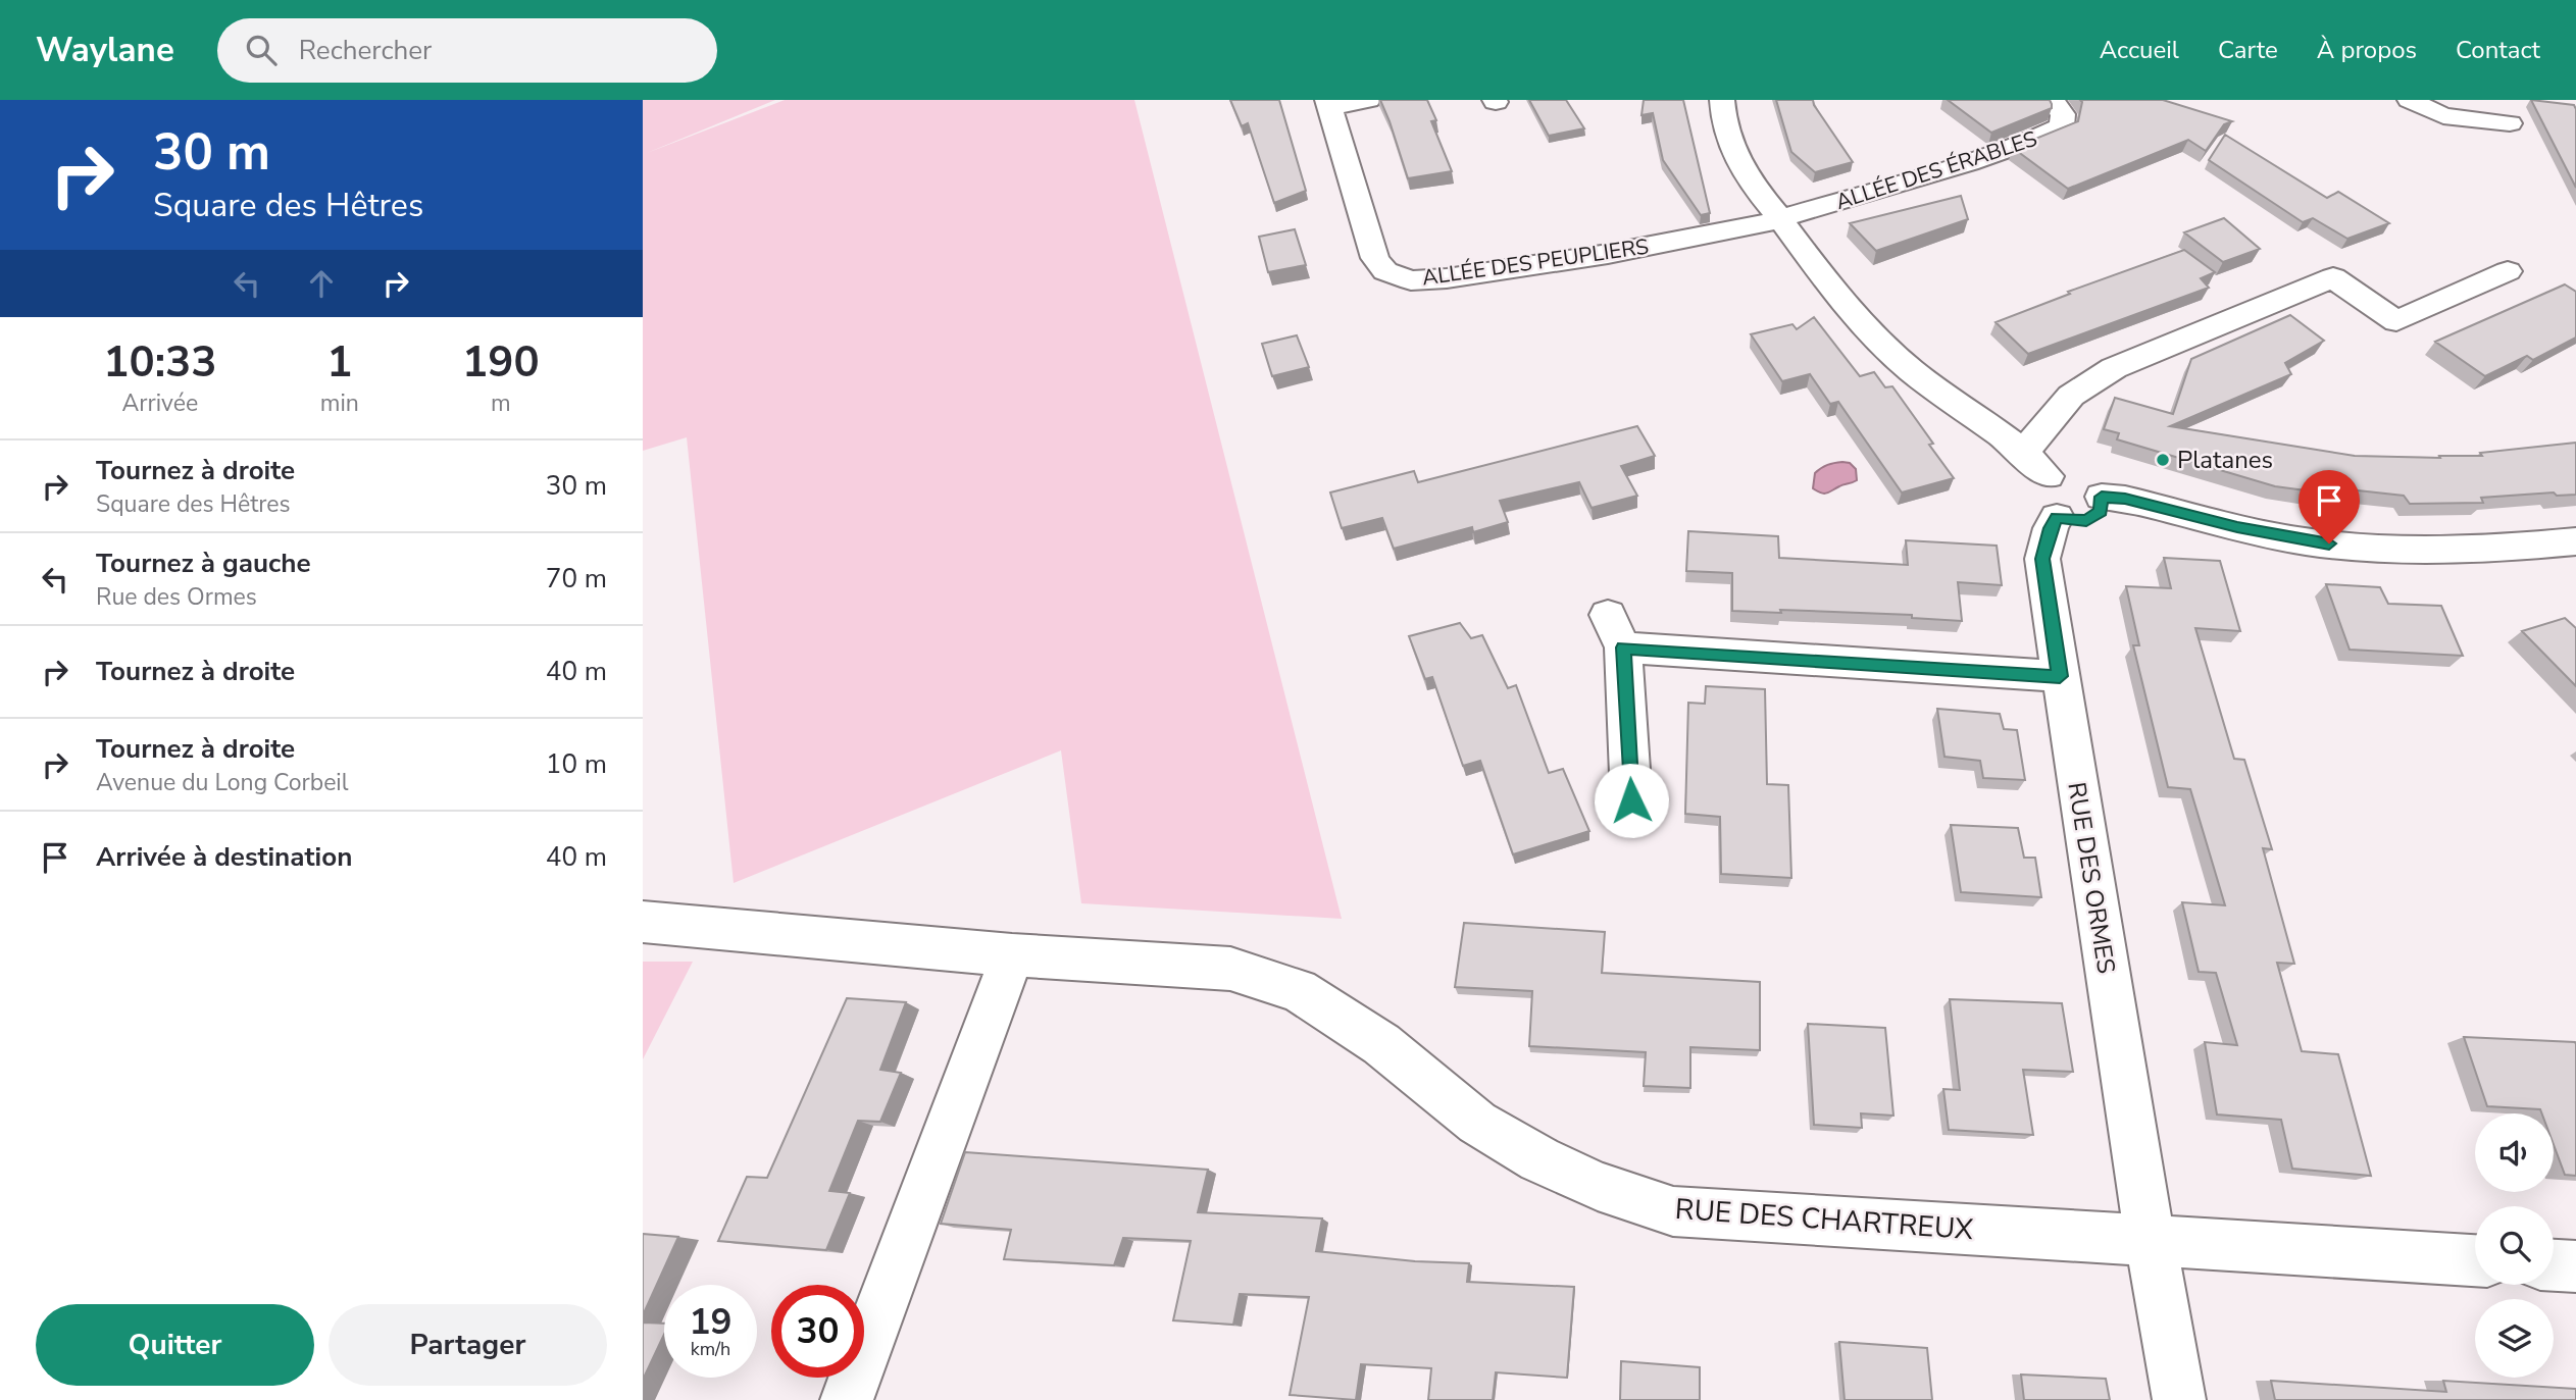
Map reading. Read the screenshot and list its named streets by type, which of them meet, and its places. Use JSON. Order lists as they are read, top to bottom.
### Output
{
  "streets": {
    "street": [
      "ALLÉE DES ÉRABLES",
      "ALLÉE DES PEUPLIERS",
      "RUE DES ORMES",
      "RUE DES CHARTREUX"
    ]
  },
  "crossings": [
    ["ALLÉE DES ÉRABLES", "ALLÉE DES PEUPLIERS"],
    ["RUE DES ORMES", "RUE DES CHARTREUX"]
  ],
  "places": ["Platanes"],
  "page": {
    "header": "Waylane",
    "search": "Rechercher",
    "nav": [
      "Accueil",
      "Carte",
      "À propos",
      "Contact"
    ],
    "turn": ["30 m", "Square des Hêtres"],
    "eta": [
      "10:33",
      "Arrivée",
      "1",
      "min",
      "190",
      "m"
    ],
    "list": [
      {
        "name": "Tournez à droite",
        "note": "Square des Hêtres",
        "value": "30 m"
      },
      {
        "name": "Tournez à gauche",
        "note": "Rue des Ormes",
        "value": "70 m"
      },
      {
        "name": "Tournez à droite",
        "value": "40 m"
      },
      {
        "name": "Tournez à droite",
        "note": "Avenue du Long Corbeil",
        "value": "10 m"
      },
      {
        "name": "Arrivée à destination",
        "value": "40 m"
      }
    ],
    "speed": "19 km/h",
    "limit": "30",
    "buttons": ["Quitter", "Partager"]
  }
}
